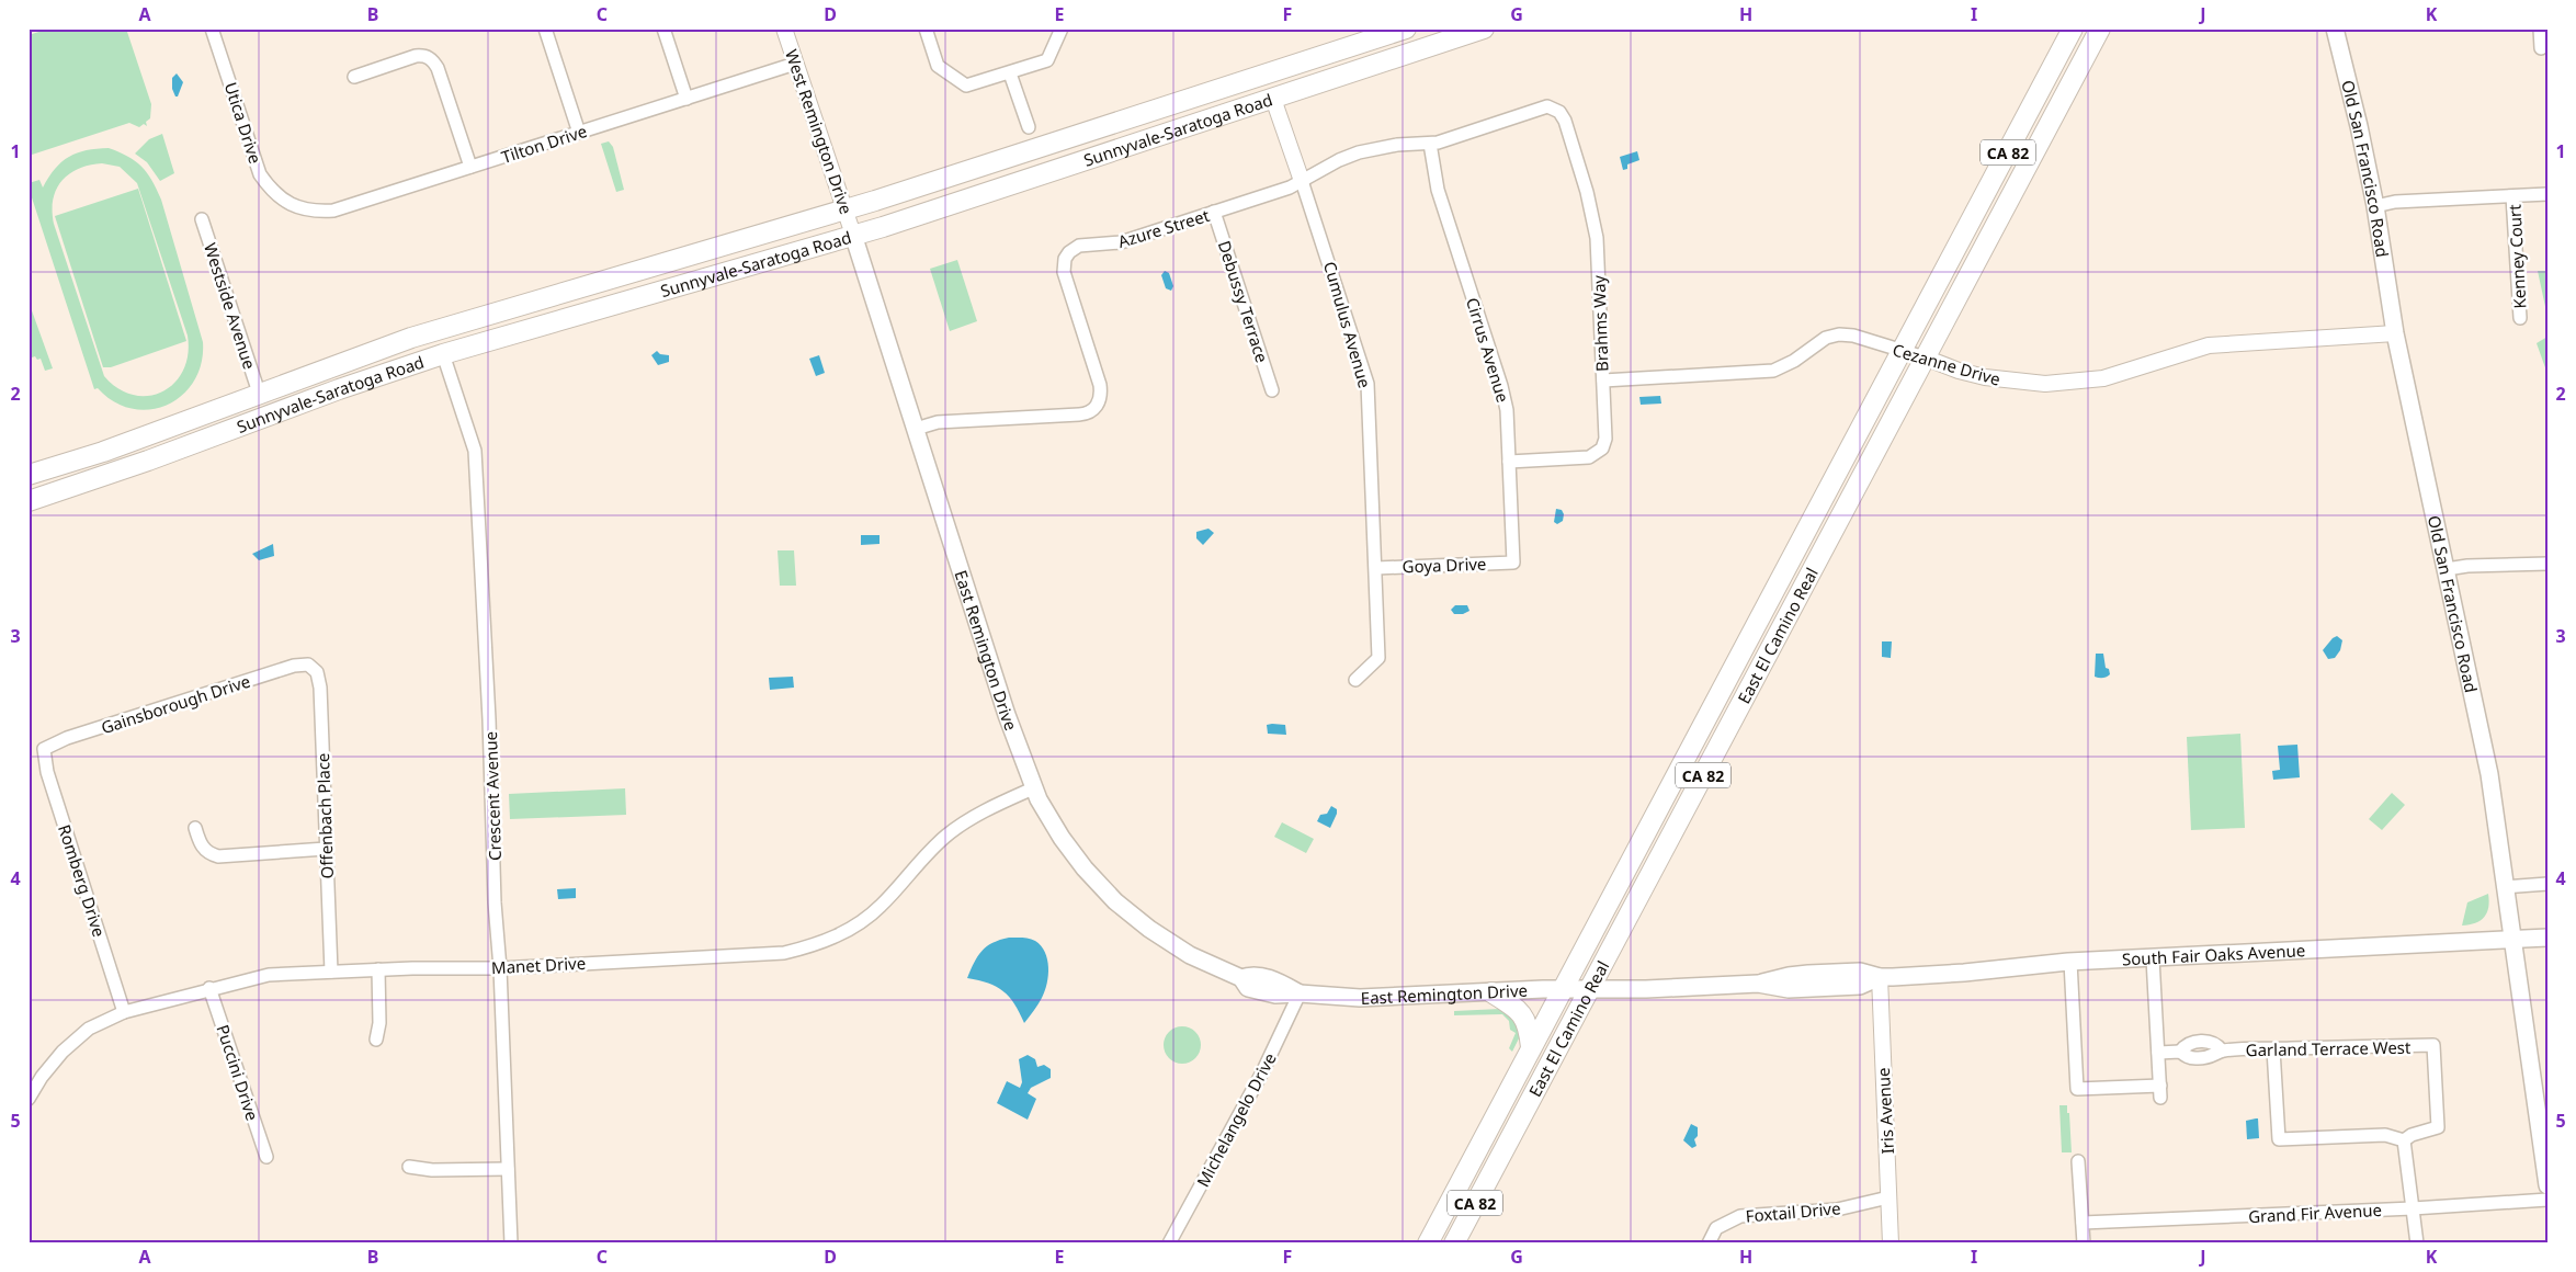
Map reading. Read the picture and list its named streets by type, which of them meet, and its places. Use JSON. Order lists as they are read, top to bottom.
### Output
{
  "streets": {
    "main road": [
      "Sunnyvale-Saratoga Road",
      "CA 82",
      "Old San Francisco Road",
      "East El Camino Real",
      "East Remington Drive",
      "South Fair Oaks Avenue"
    ],
    "street": [
      "Utica Drive",
      "West Remington Drive",
      "Tilton Drive",
      "Azure Street",
      "Kenney Court",
      "Debussy Terrace",
      "Westside Avenue",
      "Brahms Way",
      "Cumulus Avenue",
      "Cirrus Avenue",
      "Cezanne Drive",
      "Goya Drive",
      "Gainsborough Drive",
      "Crescent Avenue",
      "Offenbach Place",
      "Romberg Drive",
      "Manet Drive",
      "Garland Terrace West",
      "Puccini Drive",
      "Iris Avenue",
      "Michelangelo Drive",
      "Foxtail Drive",
      "Grand Fir Avenue"
    ]
  },
  "crossings": [
    ["Utica Drive", "Tilton Drive"],
    ["Sunnyvale-Saratoga Road", "West Remington Drive"],
    ["Sunnyvale-Saratoga Road", "Westside Avenue"],
    ["Sunnyvale-Saratoga Road", "Cumulus Avenue"],
    ["Sunnyvale-Saratoga Road", "East Remington Drive"],
    ["Sunnyvale-Saratoga Road", "Crescent Avenue"],
    ["West Remington Drive", "Tilton Drive"],
    ["West Remington Drive", "East Remington Drive"],
    ["Old San Francisco Road", "Cezanne Drive"],
    ["Old San Francisco Road", "South Fair Oaks Avenue"],
    ["Azure Street", "Debussy Terrace"],
    ["Azure Street", "Brahms Way"],
    ["Azure Street", "Cumulus Avenue"],
    ["Azure Street", "Cirrus Avenue"],
    ["Azure Street", "East Remington Drive"],
    ["Brahms Way", "Cirrus Avenue"],
    ["Brahms Way", "Cezanne Drive"],
    ["Cumulus Avenue", "Goya Drive"],
    ["Cirrus Avenue", "Goya Drive"],
    ["Cezanne Drive", "East El Camino Real"],
    ["East El Camino Real", "East Remington Drive"],
    ["East El Camino Real", "South Fair Oaks Avenue"],
    ["East Remington Drive", "South Fair Oaks Avenue"],
    ["East Remington Drive", "Manet Drive"],
    ["East Remington Drive", "Michelangelo Drive"],
    ["Gainsborough Drive", "Offenbach Place"],
    ["Gainsborough Drive", "Romberg Drive"],
    ["Crescent Avenue", "Manet Drive"],
    ["Offenbach Place", "Manet Drive"],
    ["Romberg Drive", "Manet Drive"],
    ["South Fair Oaks Avenue", "Iris Avenue"],
    ["Manet Drive", "Puccini Drive"],
    ["Iris Avenue", "Foxtail Drive"]
  ],
  "grid": {
    "columns": [
      "A",
      "B",
      "C",
      "D",
      "E",
      "F",
      "G",
      "H",
      "I",
      "J",
      "K"
    ],
    "rows": [
      "1",
      "2",
      "3",
      "4",
      "5"
    ]
  }
}
